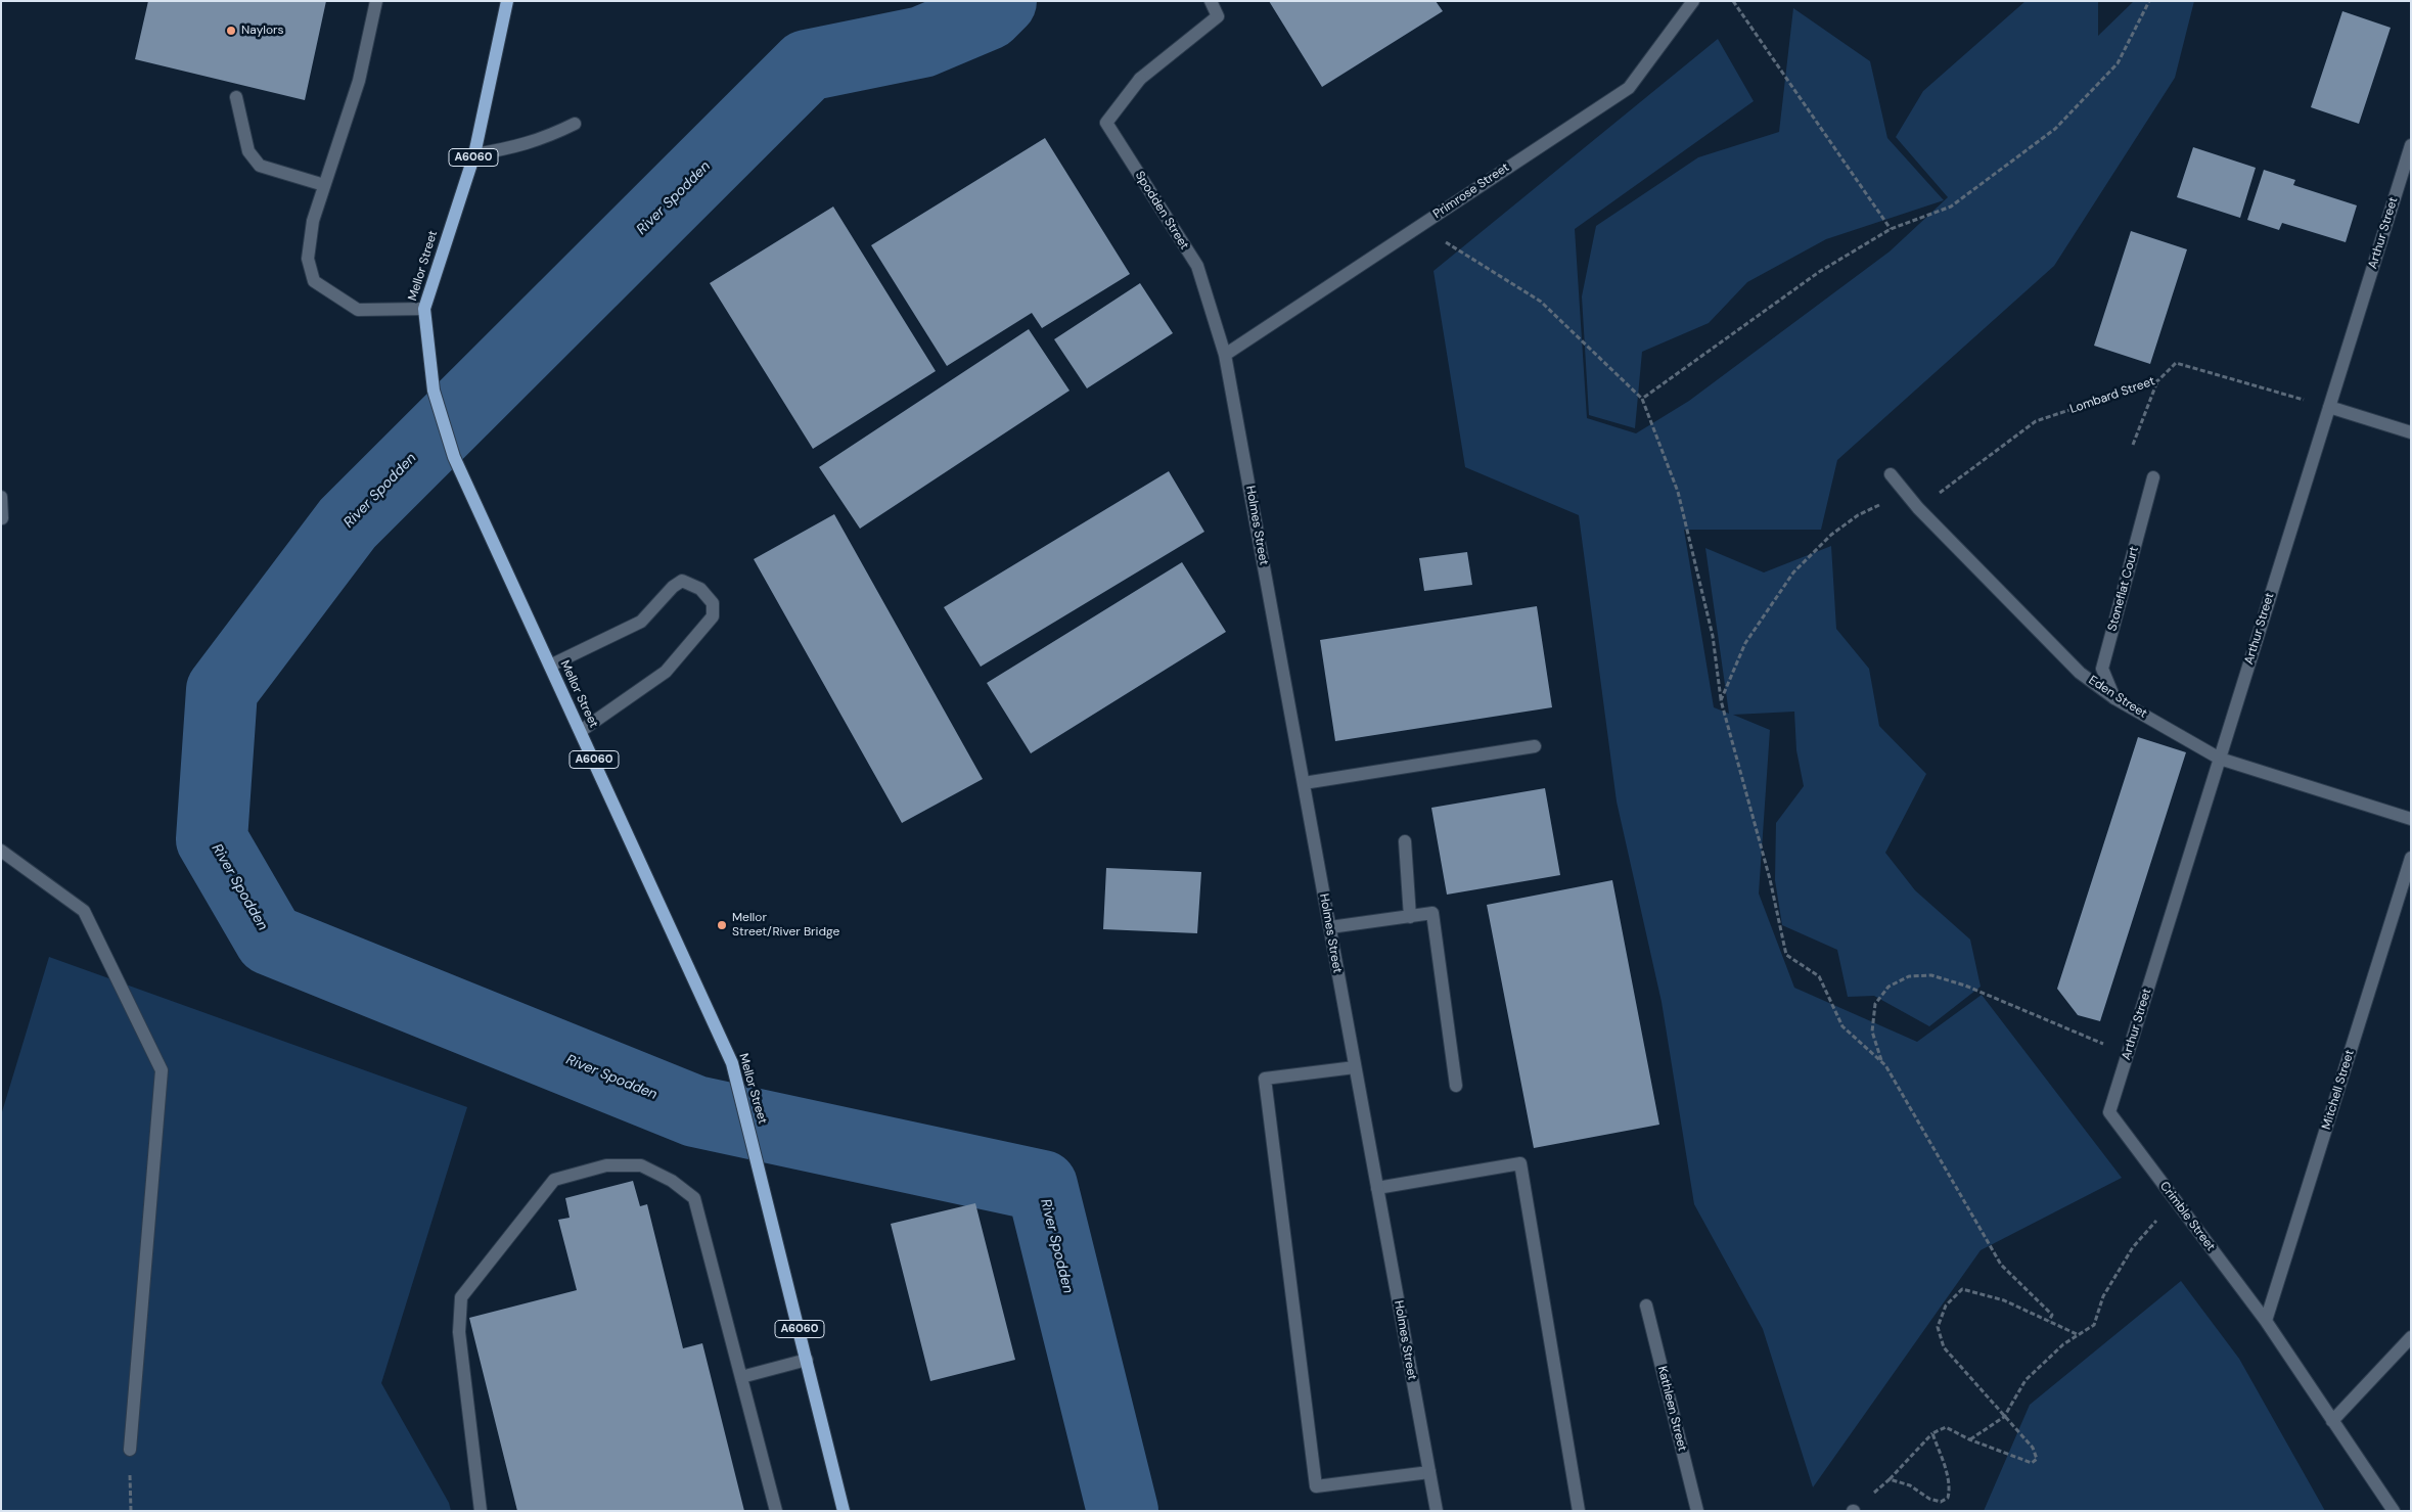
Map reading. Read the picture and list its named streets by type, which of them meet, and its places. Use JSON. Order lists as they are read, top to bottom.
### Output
{
  "streets": {
    "main road": ["A6060", "Mellor Street"],
    "street": [
      "Primrose Street",
      "Spodden Street",
      "Arthur Street",
      "Holmes Street",
      "Stoneflat Court",
      "Eden Street",
      "Mitchell Street",
      "Crimble Street",
      "Kathleen Street"
    ],
    "path": ["Lombard Street"]
  },
  "crossings": [
    ["Primrose Street", "Spodden Street"],
    ["Primrose Street", "Holmes Street"],
    ["Spodden Street", "Holmes Street"],
    ["Arthur Street", "Lombard Street"],
    ["Arthur Street", "Eden Street"],
    ["Arthur Street", "Crimble Street"],
    ["Lombard Street", "Eden Street"],
    ["Stoneflat Court", "Eden Street"],
    ["Mitchell Street", "Crimble Street"]
  ],
  "water": ["River Spodden"],
  "places": ["Naylors", "Mellor Street/River Bridge"]
}
